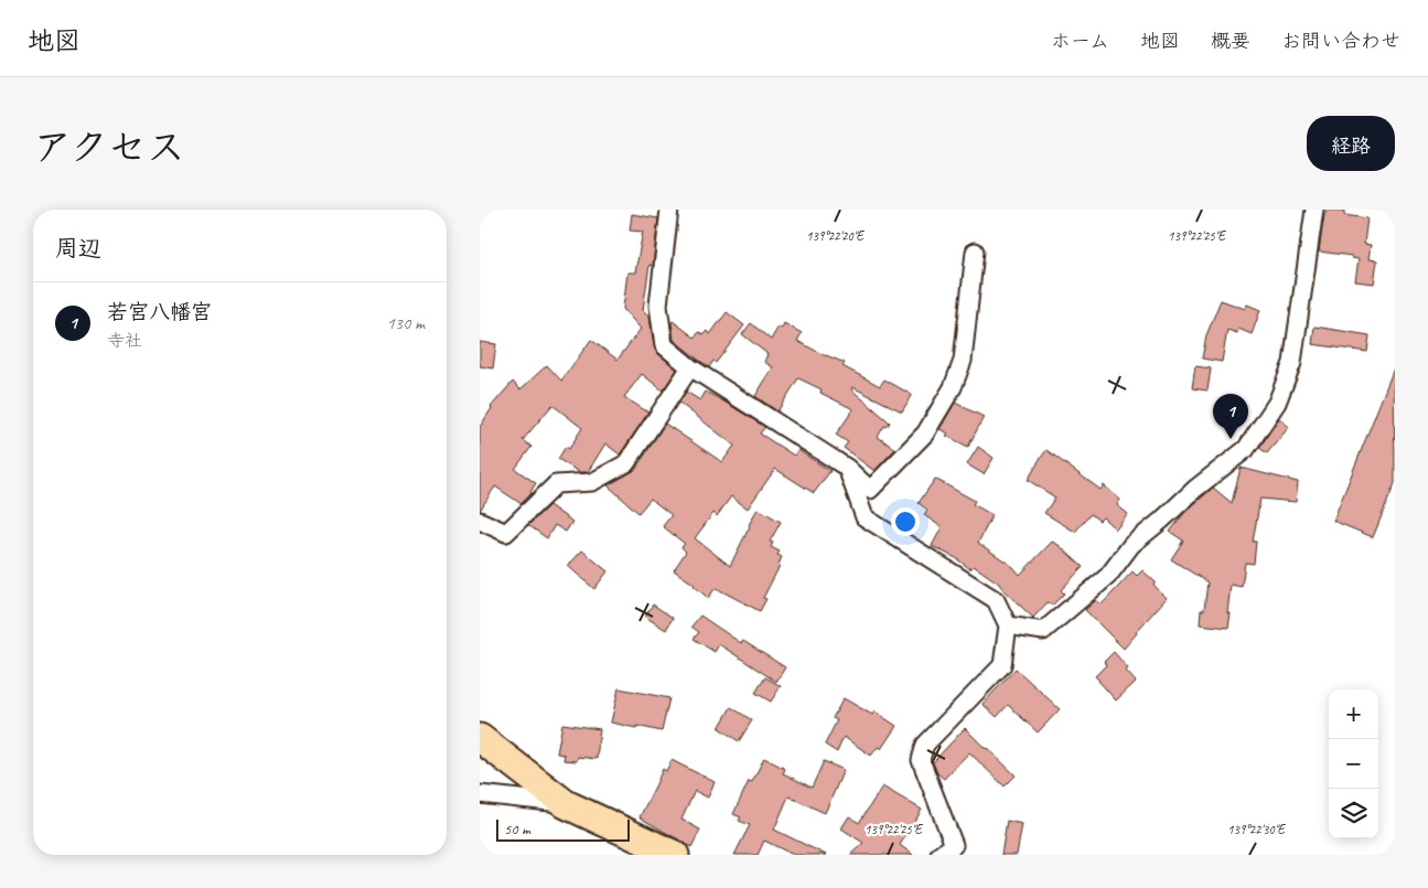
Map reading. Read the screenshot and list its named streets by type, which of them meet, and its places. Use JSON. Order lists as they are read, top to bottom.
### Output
{
  "scale_bar": "50 m",
  "page": {
    "header": "地図",
    "nav": [
      "ホーム",
      "地図",
      "概要",
      "お問い合わせ"
    ],
    "title": "アクセス",
    "buttons": "経路",
    "heading": "周辺",
    "list": [
      {
        "mark": "1",
        "name": "若宮八幡宮",
        "note": "寺社",
        "value": "130 m"
      }
    ],
    "pins": "1",
    "map_buttons": ["+", "−"],
    "scale": "50 m"
  },
  "coordinates": ["139°22'20\"E", "139°22'25\"E", "139°22'30\"E"]
}
